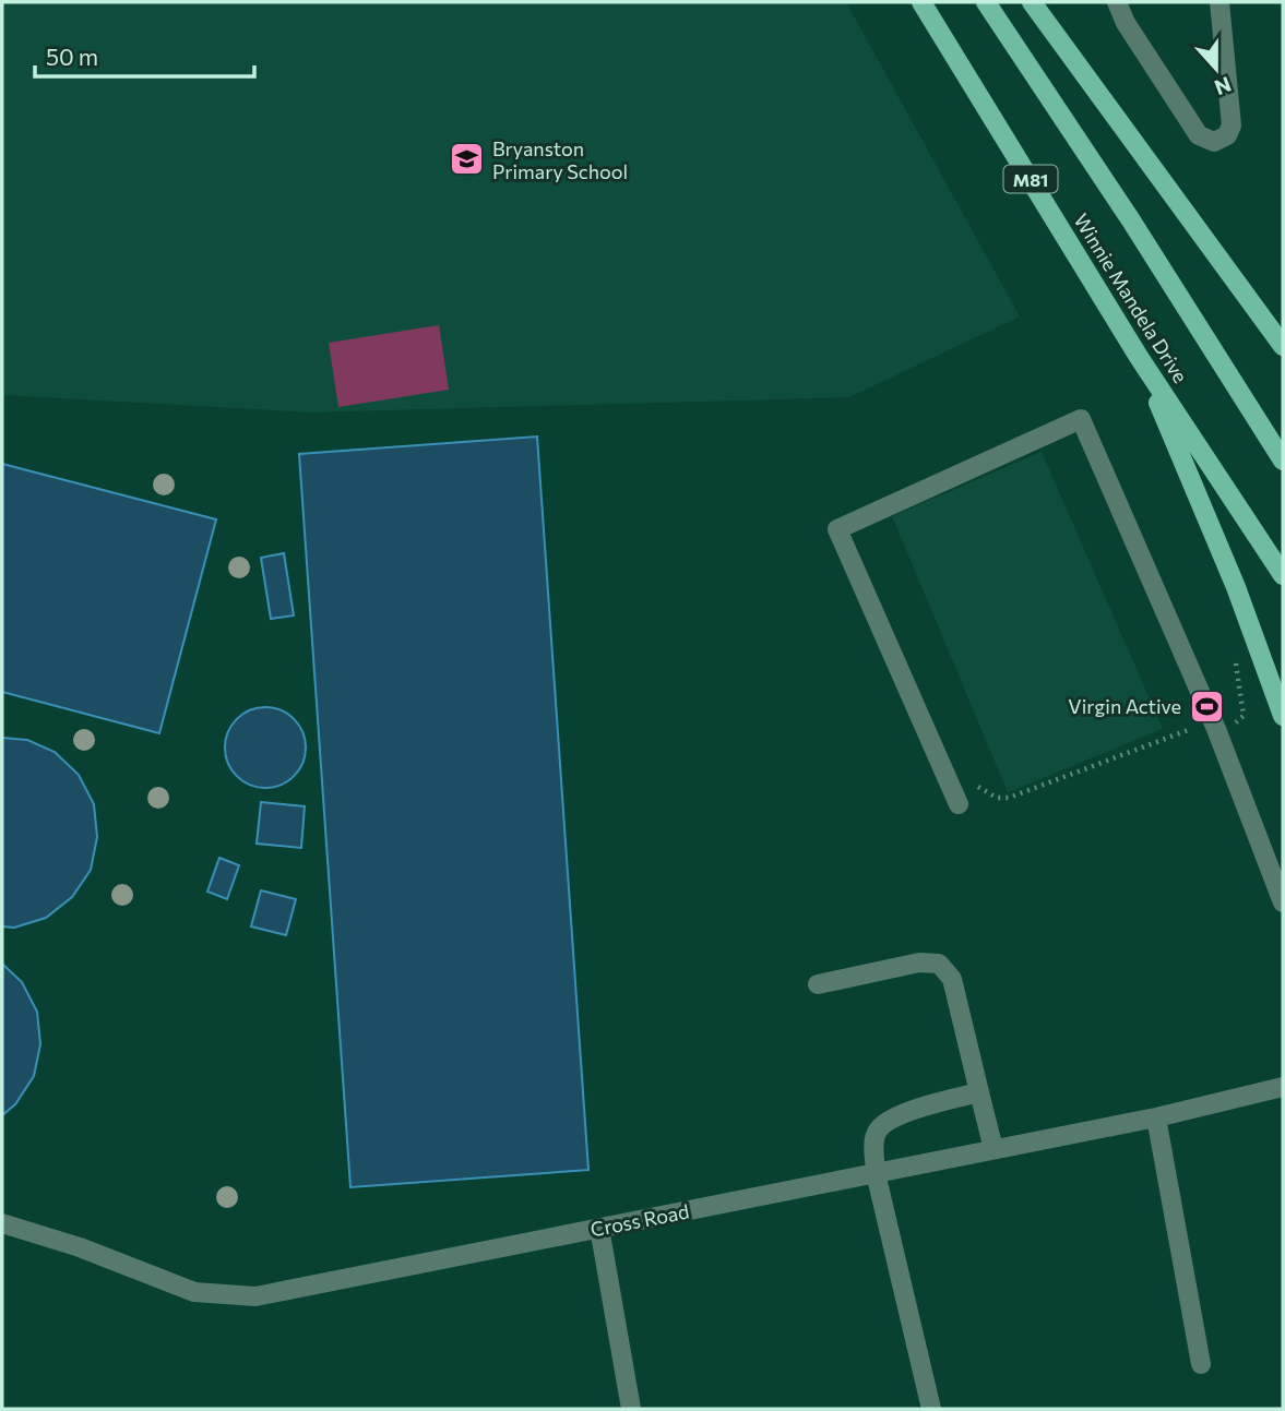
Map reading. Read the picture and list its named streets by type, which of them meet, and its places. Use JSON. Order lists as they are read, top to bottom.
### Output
{
  "streets": {
    "main road": ["M81", "Winnie Mandela Drive"],
    "street": ["Cross Road"]
  },
  "places": {
    "school or university": ["Bryanston Primary School"],
    "sports": ["Virgin Active"]
  },
  "scale_bar": "50 m",
  "north": "bottom"
}
